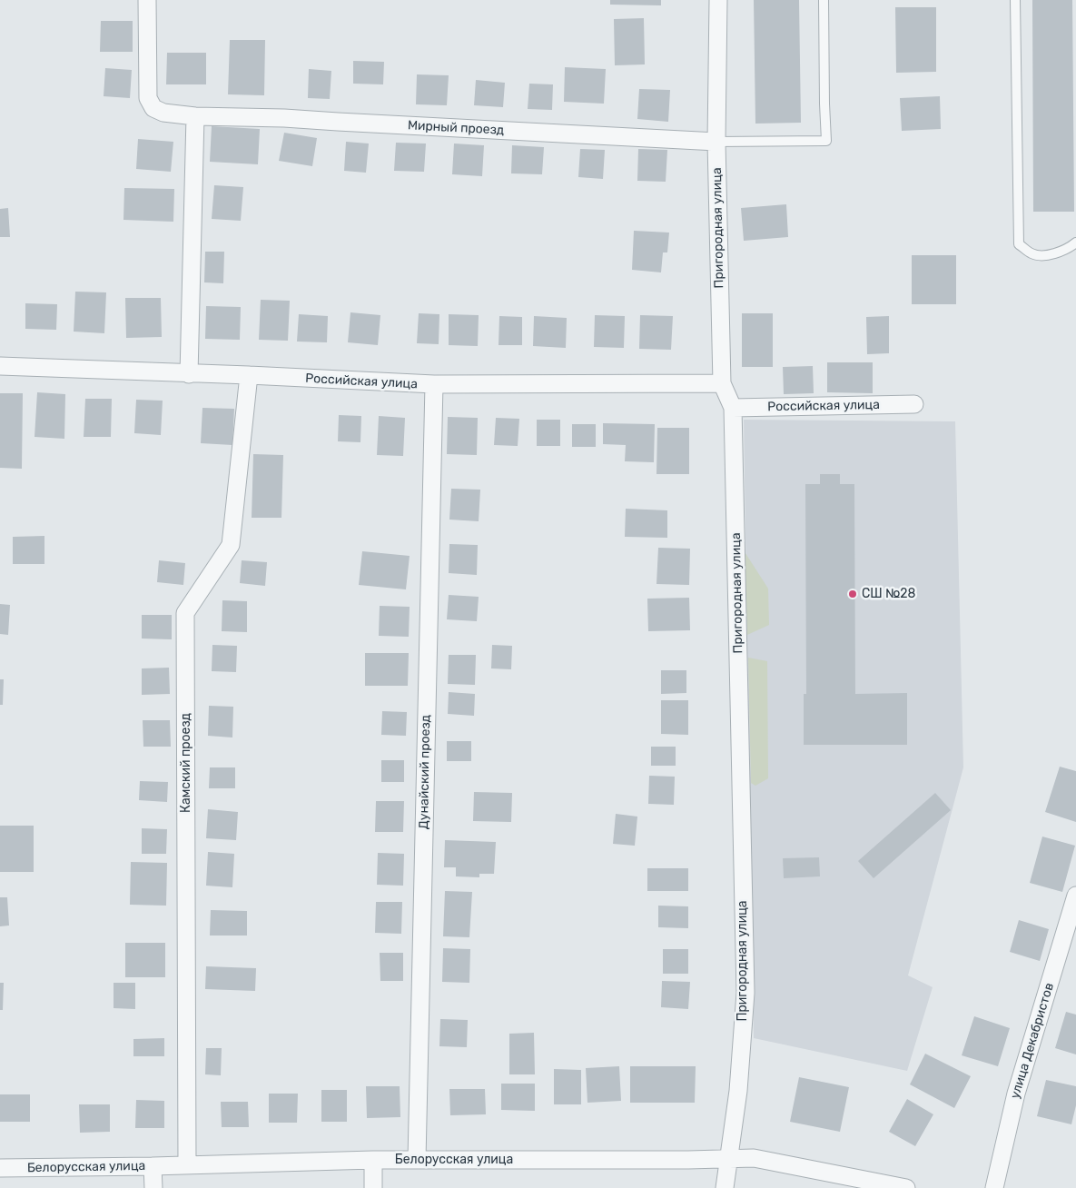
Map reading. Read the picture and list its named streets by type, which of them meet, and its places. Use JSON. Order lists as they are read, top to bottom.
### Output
{
  "streets": {
    "street": [
      "Мирный проезд",
      "Пригородная улица",
      "Российская улица",
      "Камский проезд",
      "Дунайский проезд",
      "улица Декабристов",
      "Белорусская улица"
    ]
  },
  "crossings": [
    ["Мирный проезд", "Пригородная улица"],
    ["Пригородная улица", "Российская улица"],
    ["Пригородная улица", "Белорусская улица"],
    ["Российская улица", "Камский проезд"],
    ["Российская улица", "Дунайский проезд"],
    ["Камский проезд", "Белорусская улица"],
    ["Дунайский проезд", "Белорусская улица"]
  ],
  "places": ["СШ №28"]
}
